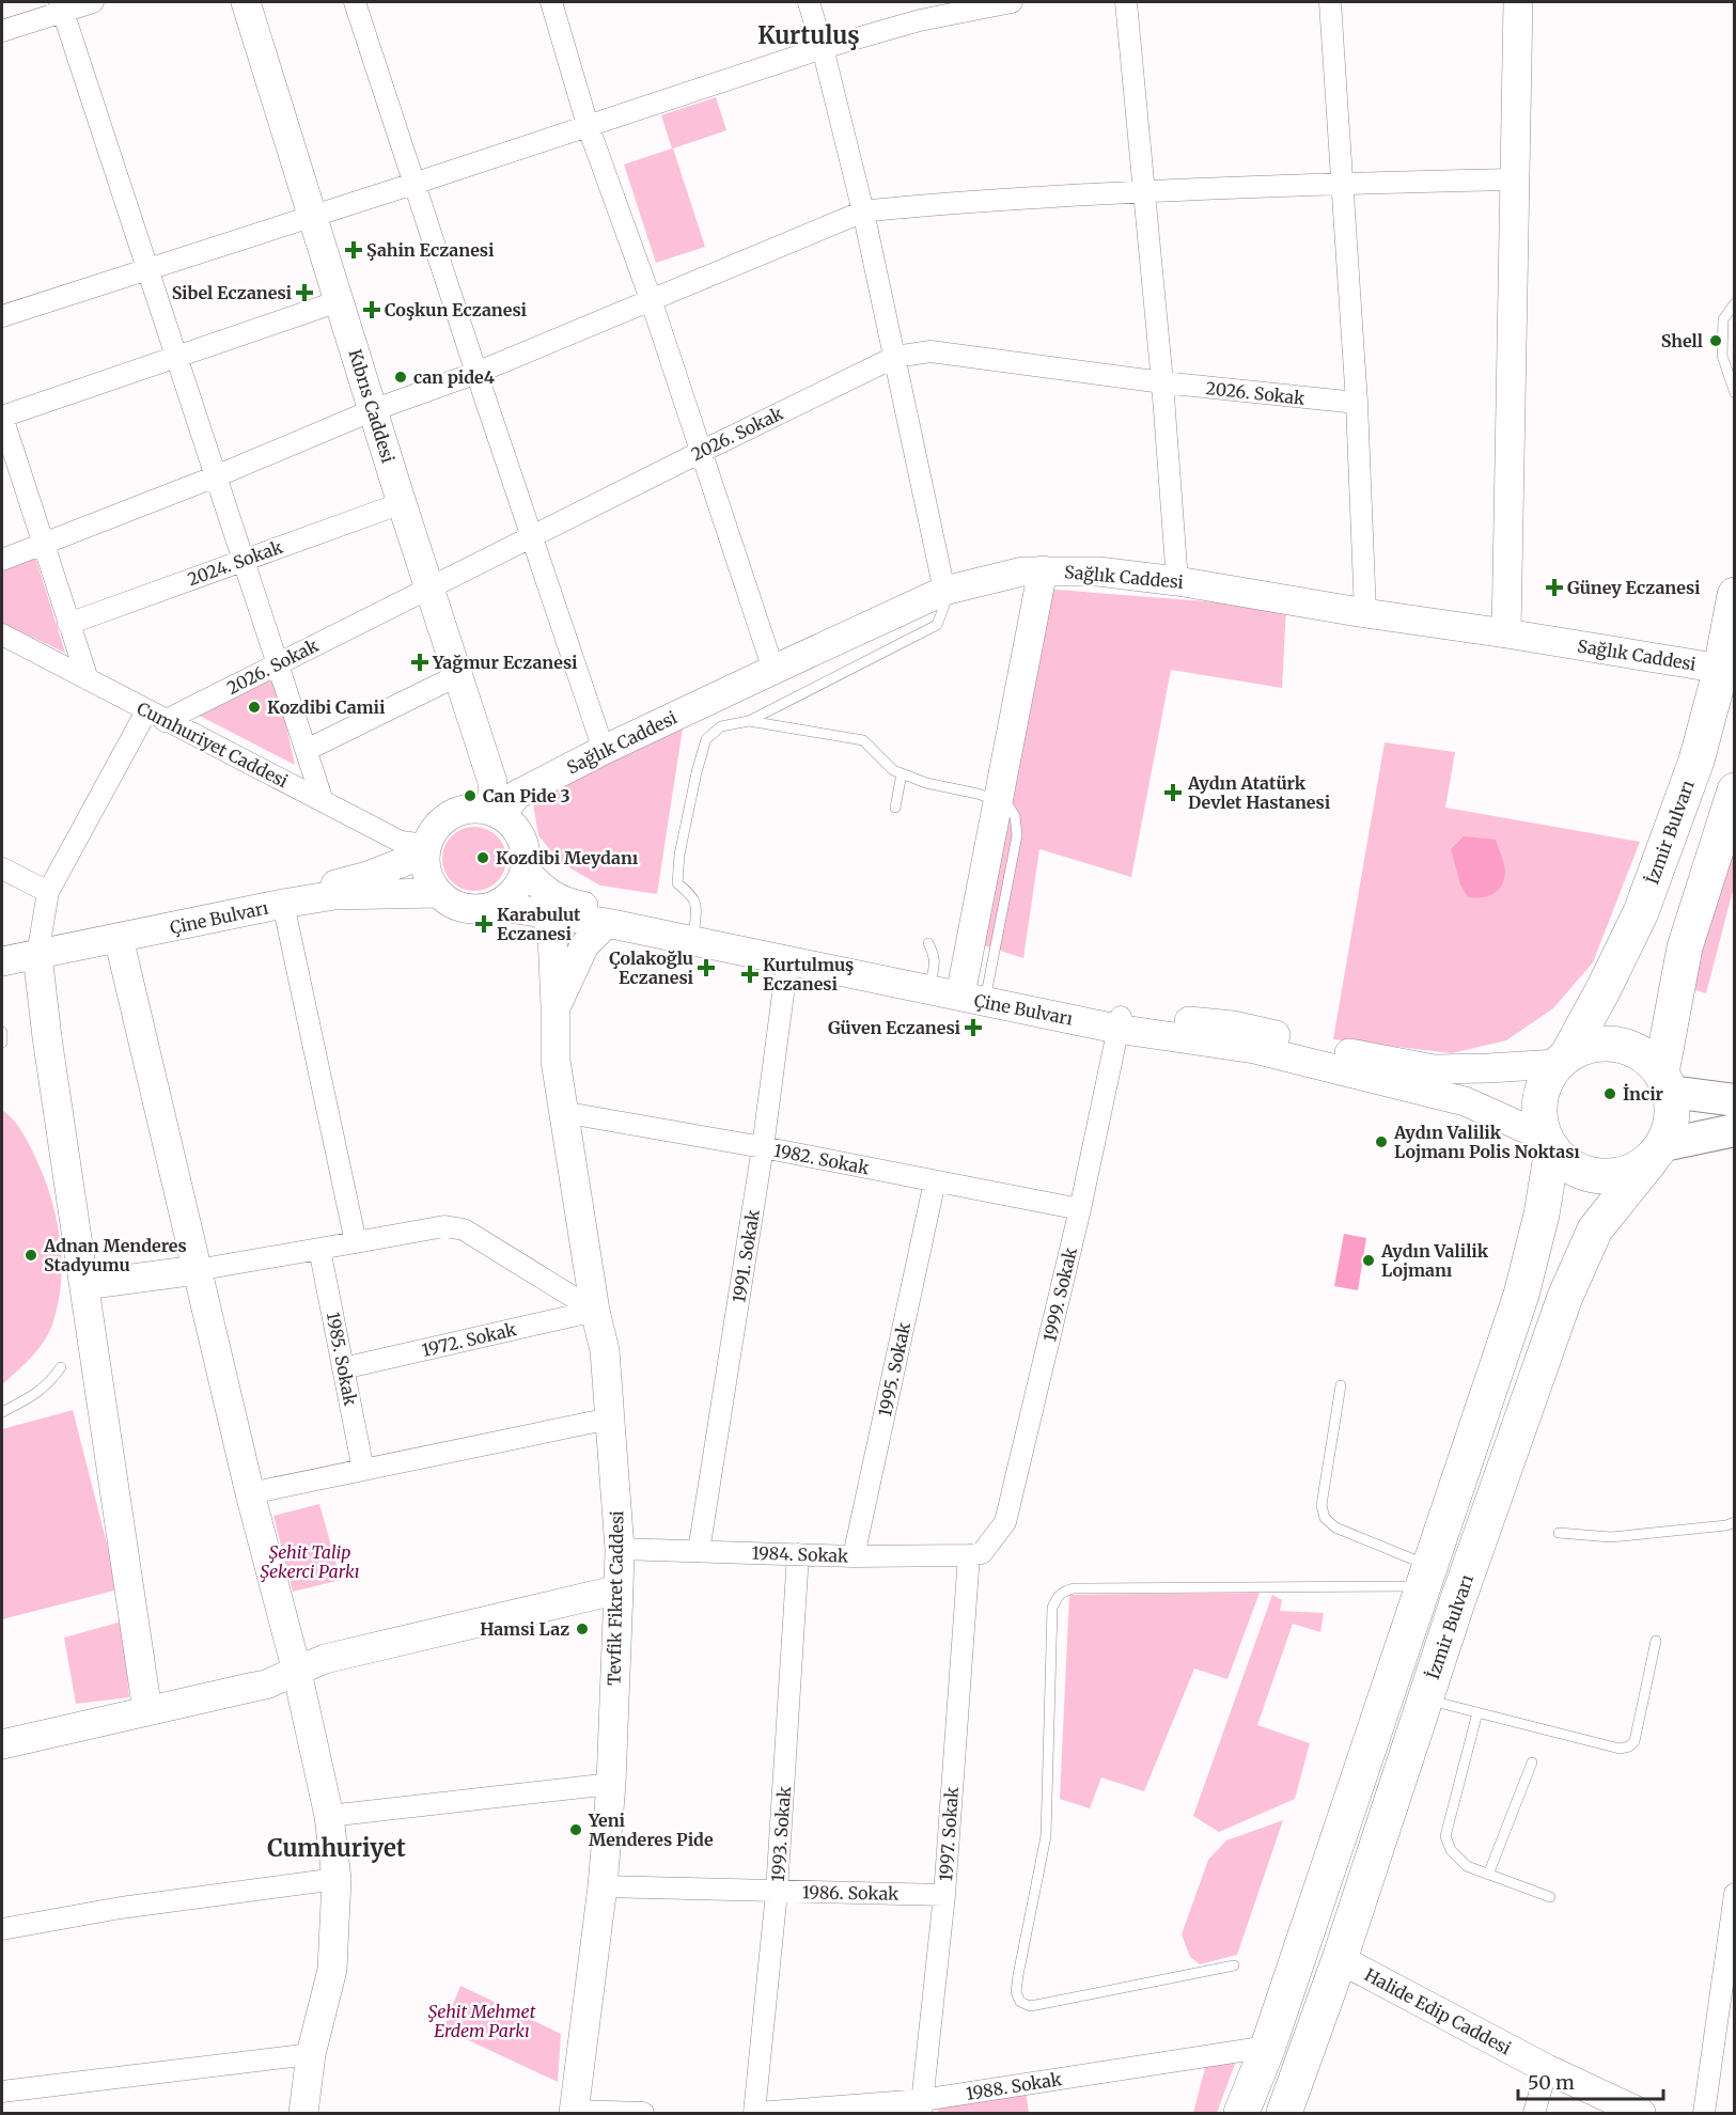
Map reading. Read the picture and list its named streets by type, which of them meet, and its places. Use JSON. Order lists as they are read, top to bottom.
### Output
{
  "streets": {
    "highway": ["İzmir Bulvarı"],
    "street": [
      "2026. Sokak",
      "Kıbrıs Caddesi",
      "2024. Sokak",
      "Sağlık Caddesi",
      "Cumhuriyet Caddesi",
      "Çine Bulvarı",
      "1982. Sokak",
      "1991. Sokak",
      "1999. Sokak",
      "1972. Sokak",
      "1985. Sokak",
      "1995. Sokak",
      "1984. Sokak",
      "Tevfik Fikret Caddesi",
      "1993. Sokak",
      "1997. Sokak",
      "1986. Sokak",
      "Halide Edip Caddesi",
      "1988. Sokak"
    ]
  },
  "crossings": [
    ["2026. Sokak", "Kıbrıs Caddesi"],
    ["2026. Sokak", "Cumhuriyet Caddesi"],
    ["Kıbrıs Caddesi", "2024. Sokak"],
    ["Kıbrıs Caddesi", "Sağlık Caddesi"],
    ["Kıbrıs Caddesi", "Cumhuriyet Caddesi"],
    ["Kıbrıs Caddesi", "Çine Bulvarı"],
    ["Sağlık Caddesi", "Cumhuriyet Caddesi"],
    ["Sağlık Caddesi", "İzmir Bulvarı"],
    ["Sağlık Caddesi", "Çine Bulvarı"],
    ["Cumhuriyet Caddesi", "Çine Bulvarı"],
    ["İzmir Bulvarı", "Çine Bulvarı"],
    ["İzmir Bulvarı", "Halide Edip Caddesi"],
    ["Çine Bulvarı", "1991. Sokak"],
    ["Çine Bulvarı", "1999. Sokak"],
    ["Çine Bulvarı", "Tevfik Fikret Caddesi"],
    ["1982. Sokak", "1991. Sokak"],
    ["1982. Sokak", "1999. Sokak"],
    ["1982. Sokak", "1995. Sokak"],
    ["1982. Sokak", "Tevfik Fikret Caddesi"],
    ["1991. Sokak", "1984. Sokak"],
    ["1999. Sokak", "1984. Sokak"],
    ["1999. Sokak", "1997. Sokak"],
    ["1972. Sokak", "1985. Sokak"],
    ["1972. Sokak", "Tevfik Fikret Caddesi"],
    ["1995. Sokak", "1984. Sokak"],
    ["1984. Sokak", "Tevfik Fikret Caddesi"],
    ["1984. Sokak", "1993. Sokak"],
    ["1984. Sokak", "1997. Sokak"],
    ["Tevfik Fikret Caddesi", "1986. Sokak"],
    ["1993. Sokak", "1986. Sokak"],
    ["1993. Sokak", "1988. Sokak"],
    ["1997. Sokak", "1986. Sokak"],
    ["1997. Sokak", "1988. Sokak"]
  ],
  "districts": ["Kurtuluş", "Cumhuriyet"],
  "parks": ["Şehit Talip Şekerci Parkı", "Şehit Mehmet Erdem Parkı"],
  "places": {
    "health": [
      "Şahin Eczanesi",
      "Sibel Eczanesi",
      "Coşkun Eczanesi",
      "Güney Eczanesi",
      "Yağmur Eczanesi",
      "Aydın Atatürk Devlet Hastanesi",
      "Karabulut Eczanesi",
      "Çolakoğlu Eczanesi",
      "Kurtulmuş Eczanesi",
      "Güven Eczanesi"
    ],
    "other": [
      "Shell",
      "can pide4",
      "Kozdibi Camii",
      "Can Pide 3",
      "Kozdibi Meydanı",
      "İncir",
      "Aydın Valilik Lojmanı Polis Noktası",
      "Adnan Menderes Stadyumu",
      "Aydın Valilik Lojmanı",
      "Hamsi Laz",
      "Yeni Menderes Pide"
    ]
  },
  "scale_bar": "50 m"
}
